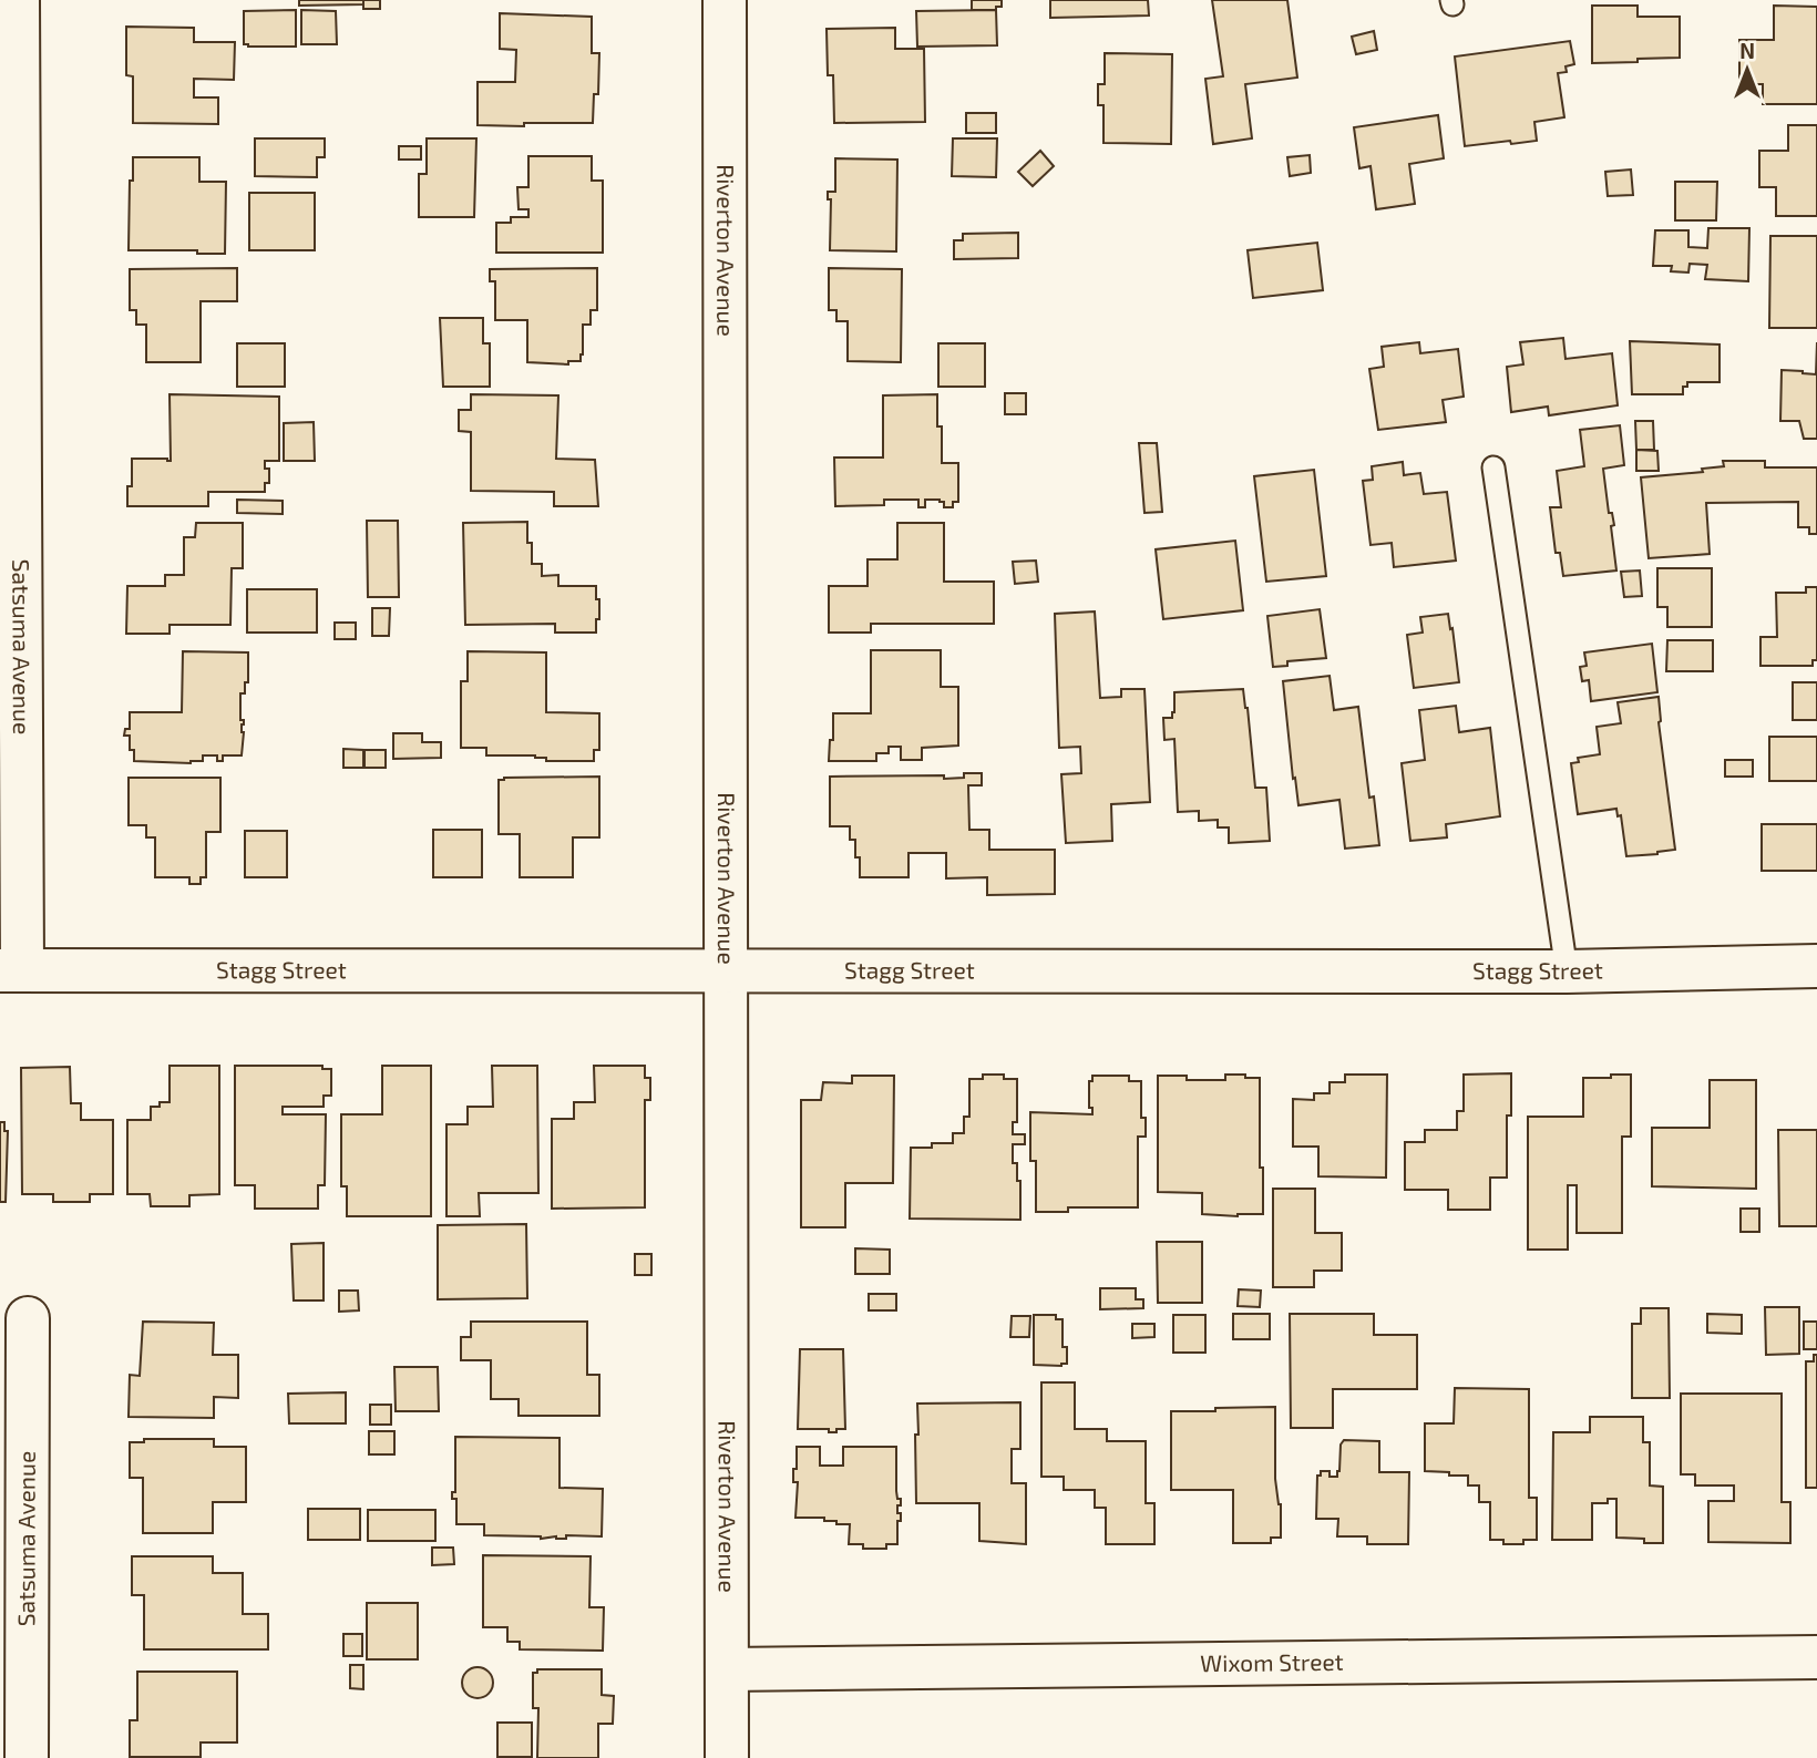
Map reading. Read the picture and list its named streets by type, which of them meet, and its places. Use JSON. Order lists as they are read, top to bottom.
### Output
{
  "streets": {
    "street": [
      "Riverton Avenue",
      "Satsuma Avenue",
      "Stagg Street",
      "Wixom Street"
    ]
  },
  "crossings": [
    ["Riverton Avenue", "Stagg Street"],
    ["Riverton Avenue", "Wixom Street"],
    ["Satsuma Avenue", "Stagg Street"]
  ],
  "north": "top"
}
